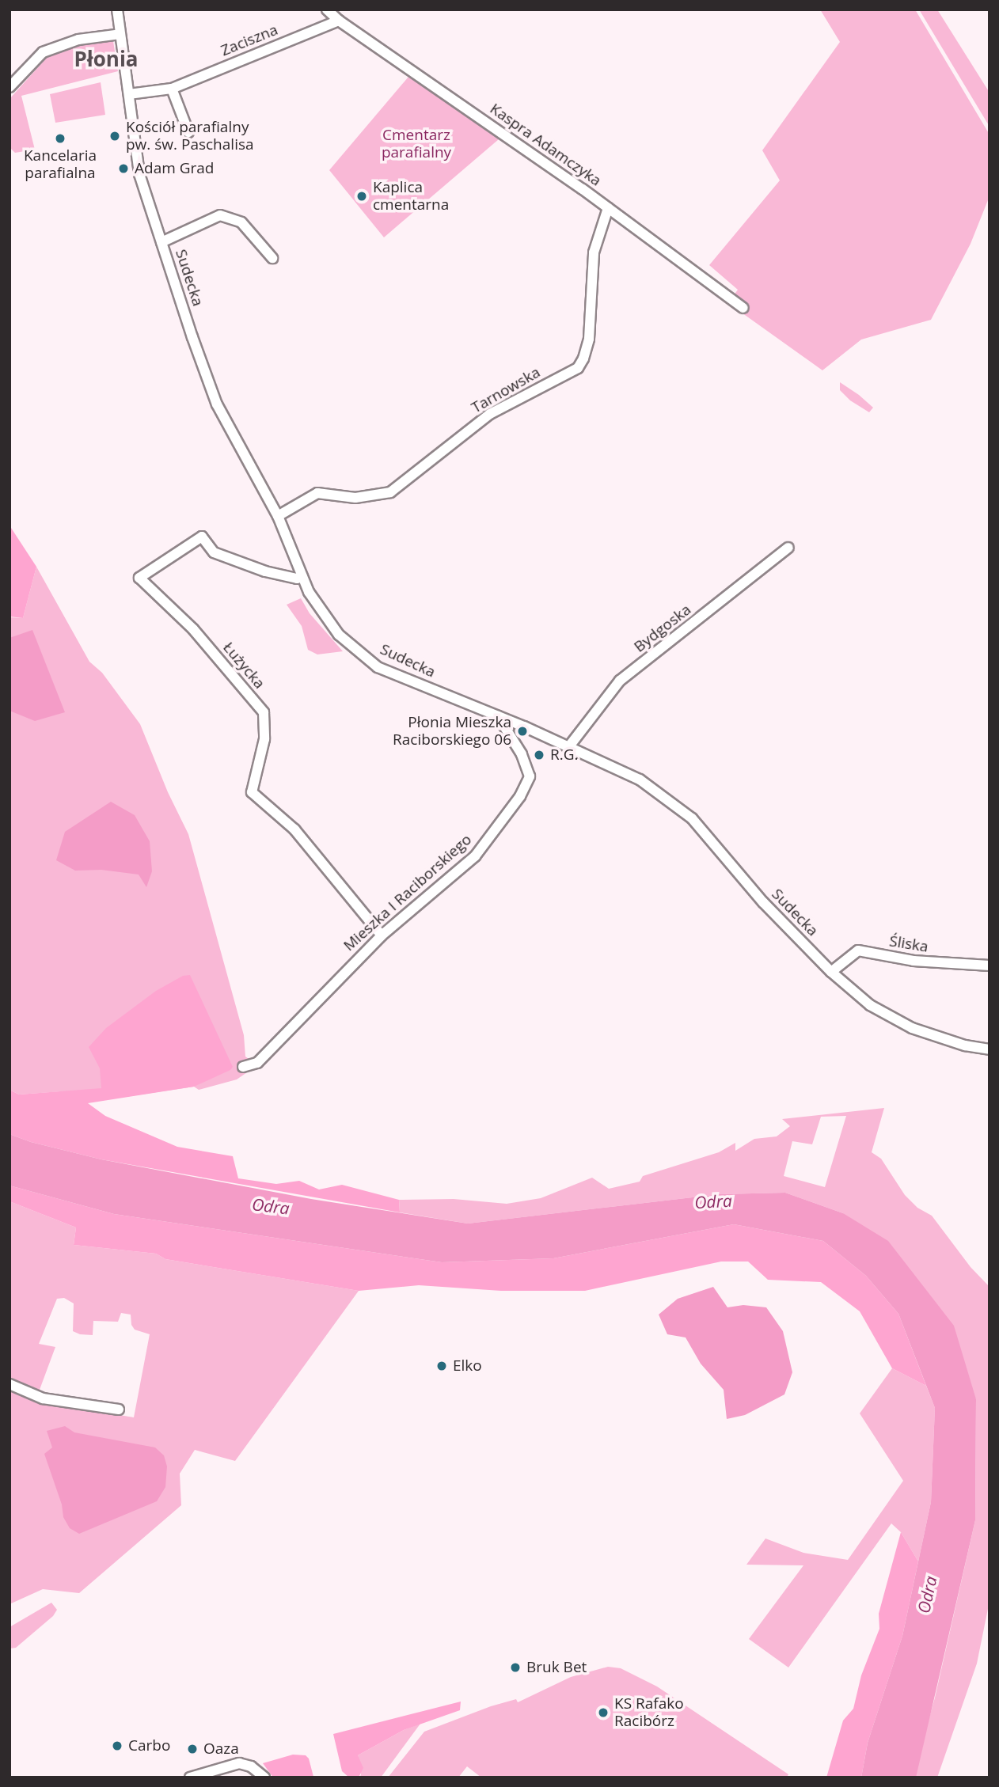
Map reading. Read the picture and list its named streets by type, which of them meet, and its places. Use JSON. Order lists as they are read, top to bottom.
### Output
{
  "streets": {
    "street": [
      "Zaciszna",
      "Kaspra Adamczyka",
      "Sudecka",
      "Tarnowska",
      "Bydgoska",
      "Łużycka",
      "Mieszka I Raciborskiego",
      "Śliska"
    ]
  },
  "crossings": [
    ["Zaciszna", "Kaspra Adamczyka"],
    ["Zaciszna", "Sudecka"],
    ["Kaspra Adamczyka", "Tarnowska"],
    ["Sudecka", "Tarnowska"],
    ["Sudecka", "Bydgoska"],
    ["Sudecka", "Łużycka"],
    ["Sudecka", "Mieszka I Raciborskiego"],
    ["Sudecka", "Śliska"],
    ["Łużycka", "Mieszka I Raciborskiego"]
  ],
  "districts": ["Płonia"],
  "water": ["Odra"],
  "parks": ["Cmentarz parafialny"],
  "places": [
    "Kościół parafialny pw. św. Paschalisa",
    "Kancelaria parafialna",
    "Adam Grad",
    "Kaplica cmentarna",
    "Płonia Mieszka Raciborskiego 06",
    "R.G.",
    "Elko",
    "Bruk Bet",
    "KS Rafako Racibórz",
    "Carbo",
    "Oaza"
  ]
}
